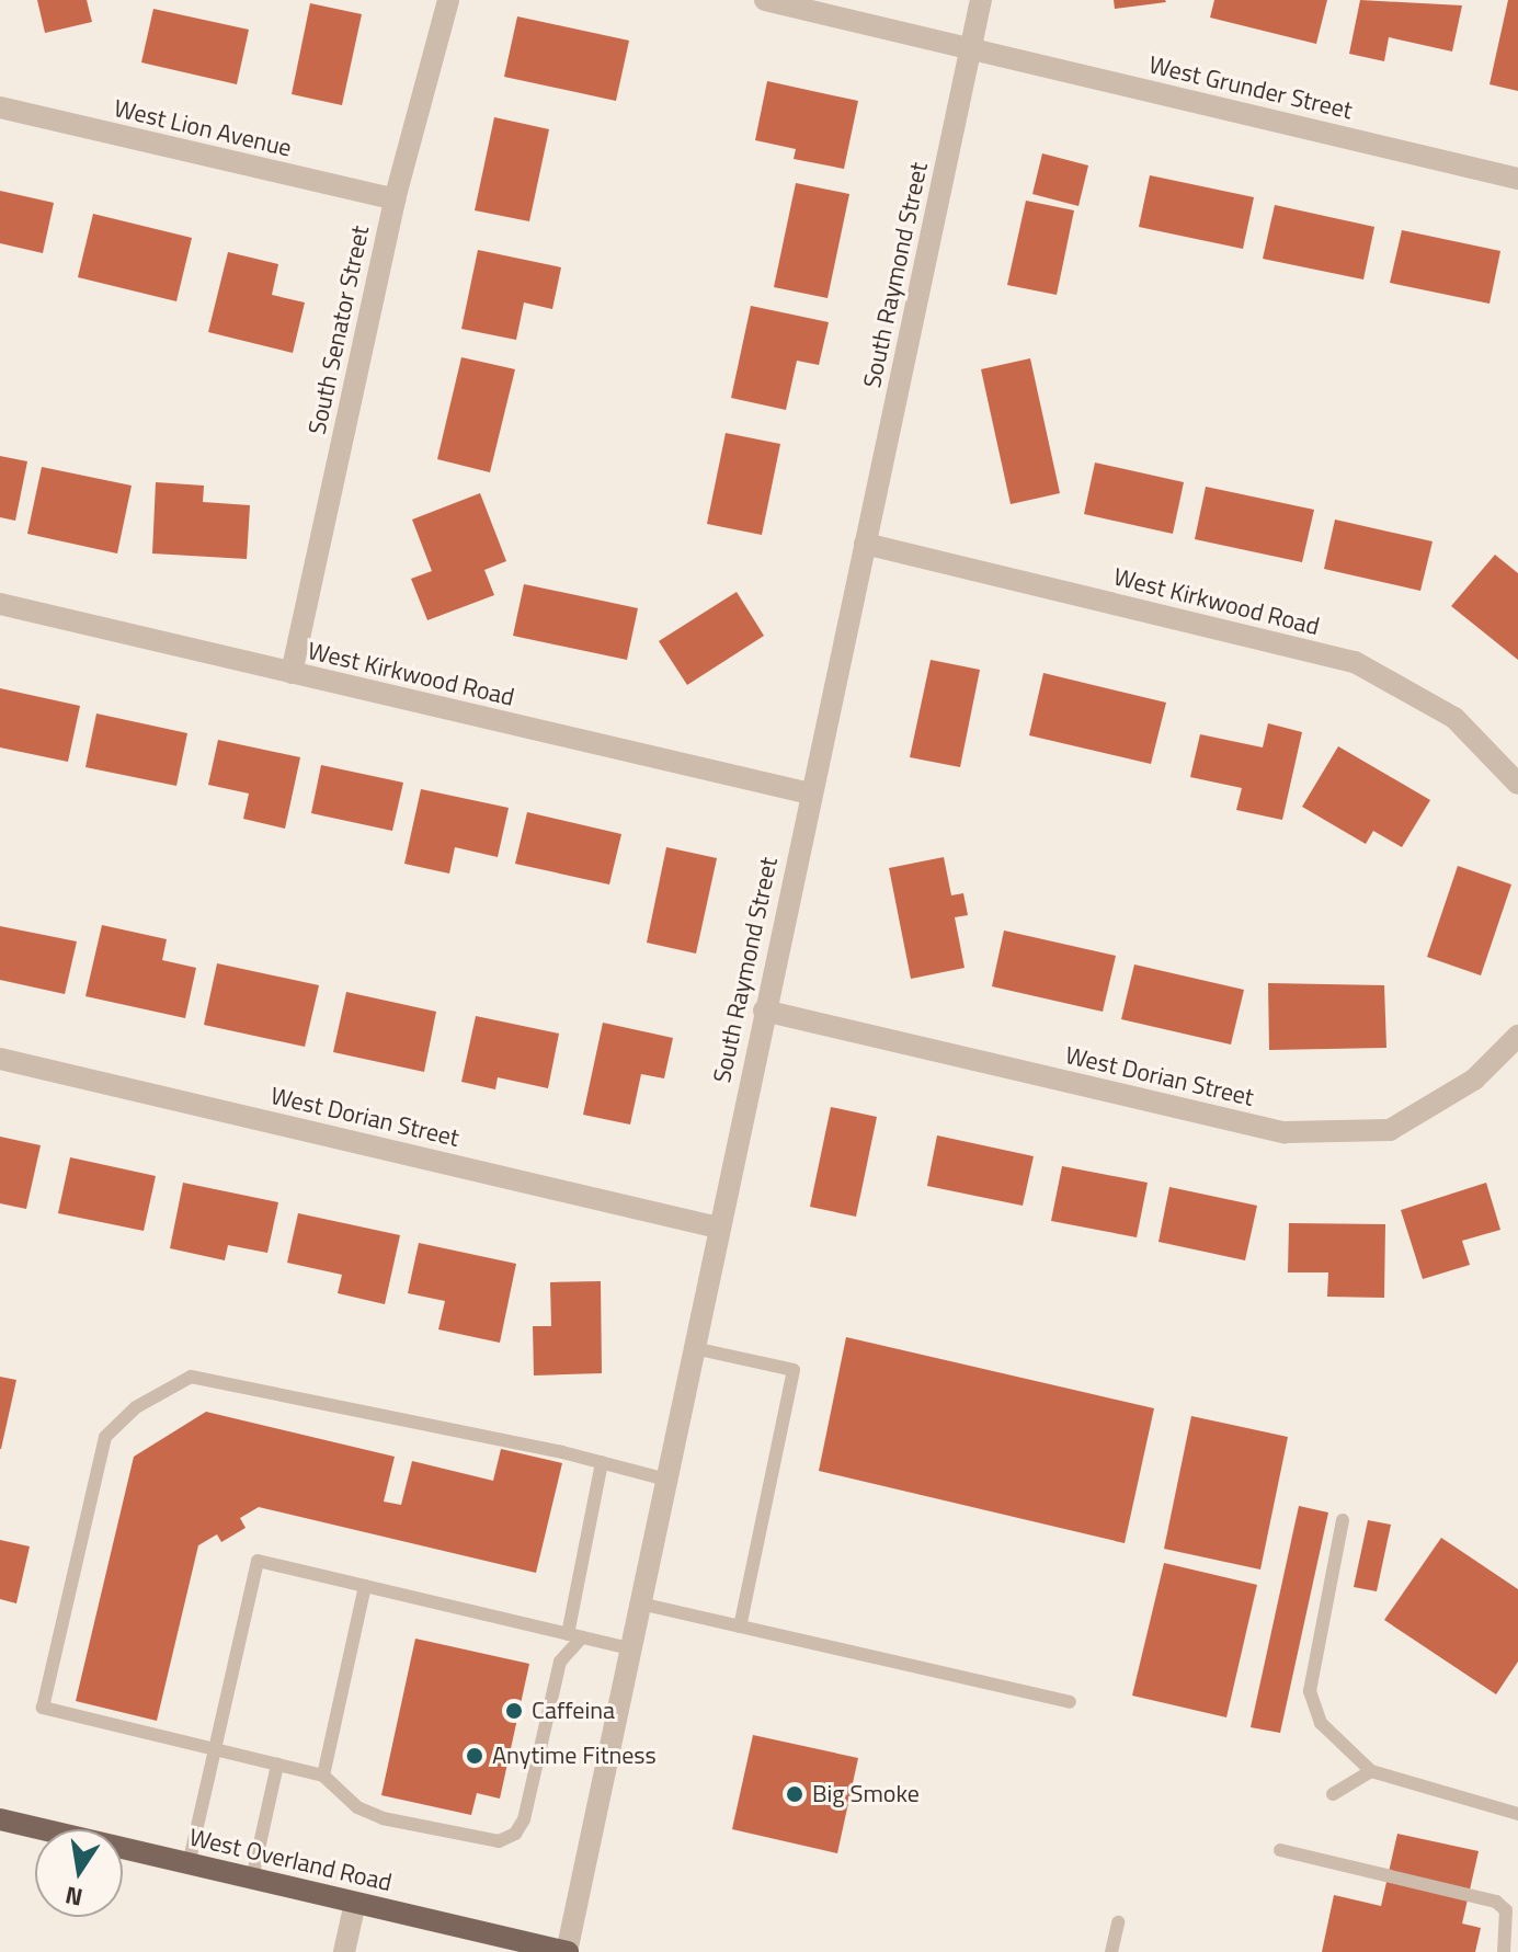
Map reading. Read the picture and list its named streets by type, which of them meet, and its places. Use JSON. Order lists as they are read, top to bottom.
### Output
{
  "streets": {
    "main road": ["West Overland Road"],
    "street": [
      "West Grunder Street",
      "West Lion Avenue",
      "South Raymond Street",
      "South Senator Street",
      "West Kirkwood Road",
      "West Dorian Street"
    ]
  },
  "crossings": [
    ["West Grunder Street", "South Raymond Street"],
    ["West Lion Avenue", "South Senator Street"],
    ["South Raymond Street", "West Kirkwood Road"],
    ["South Raymond Street", "West Dorian Street"],
    ["South Raymond Street", "West Overland Road"],
    ["South Senator Street", "West Kirkwood Road"]
  ],
  "places": ["Caffeina", "Anytime Fitness", "Big Smoke"],
  "north": "bottom"
}
